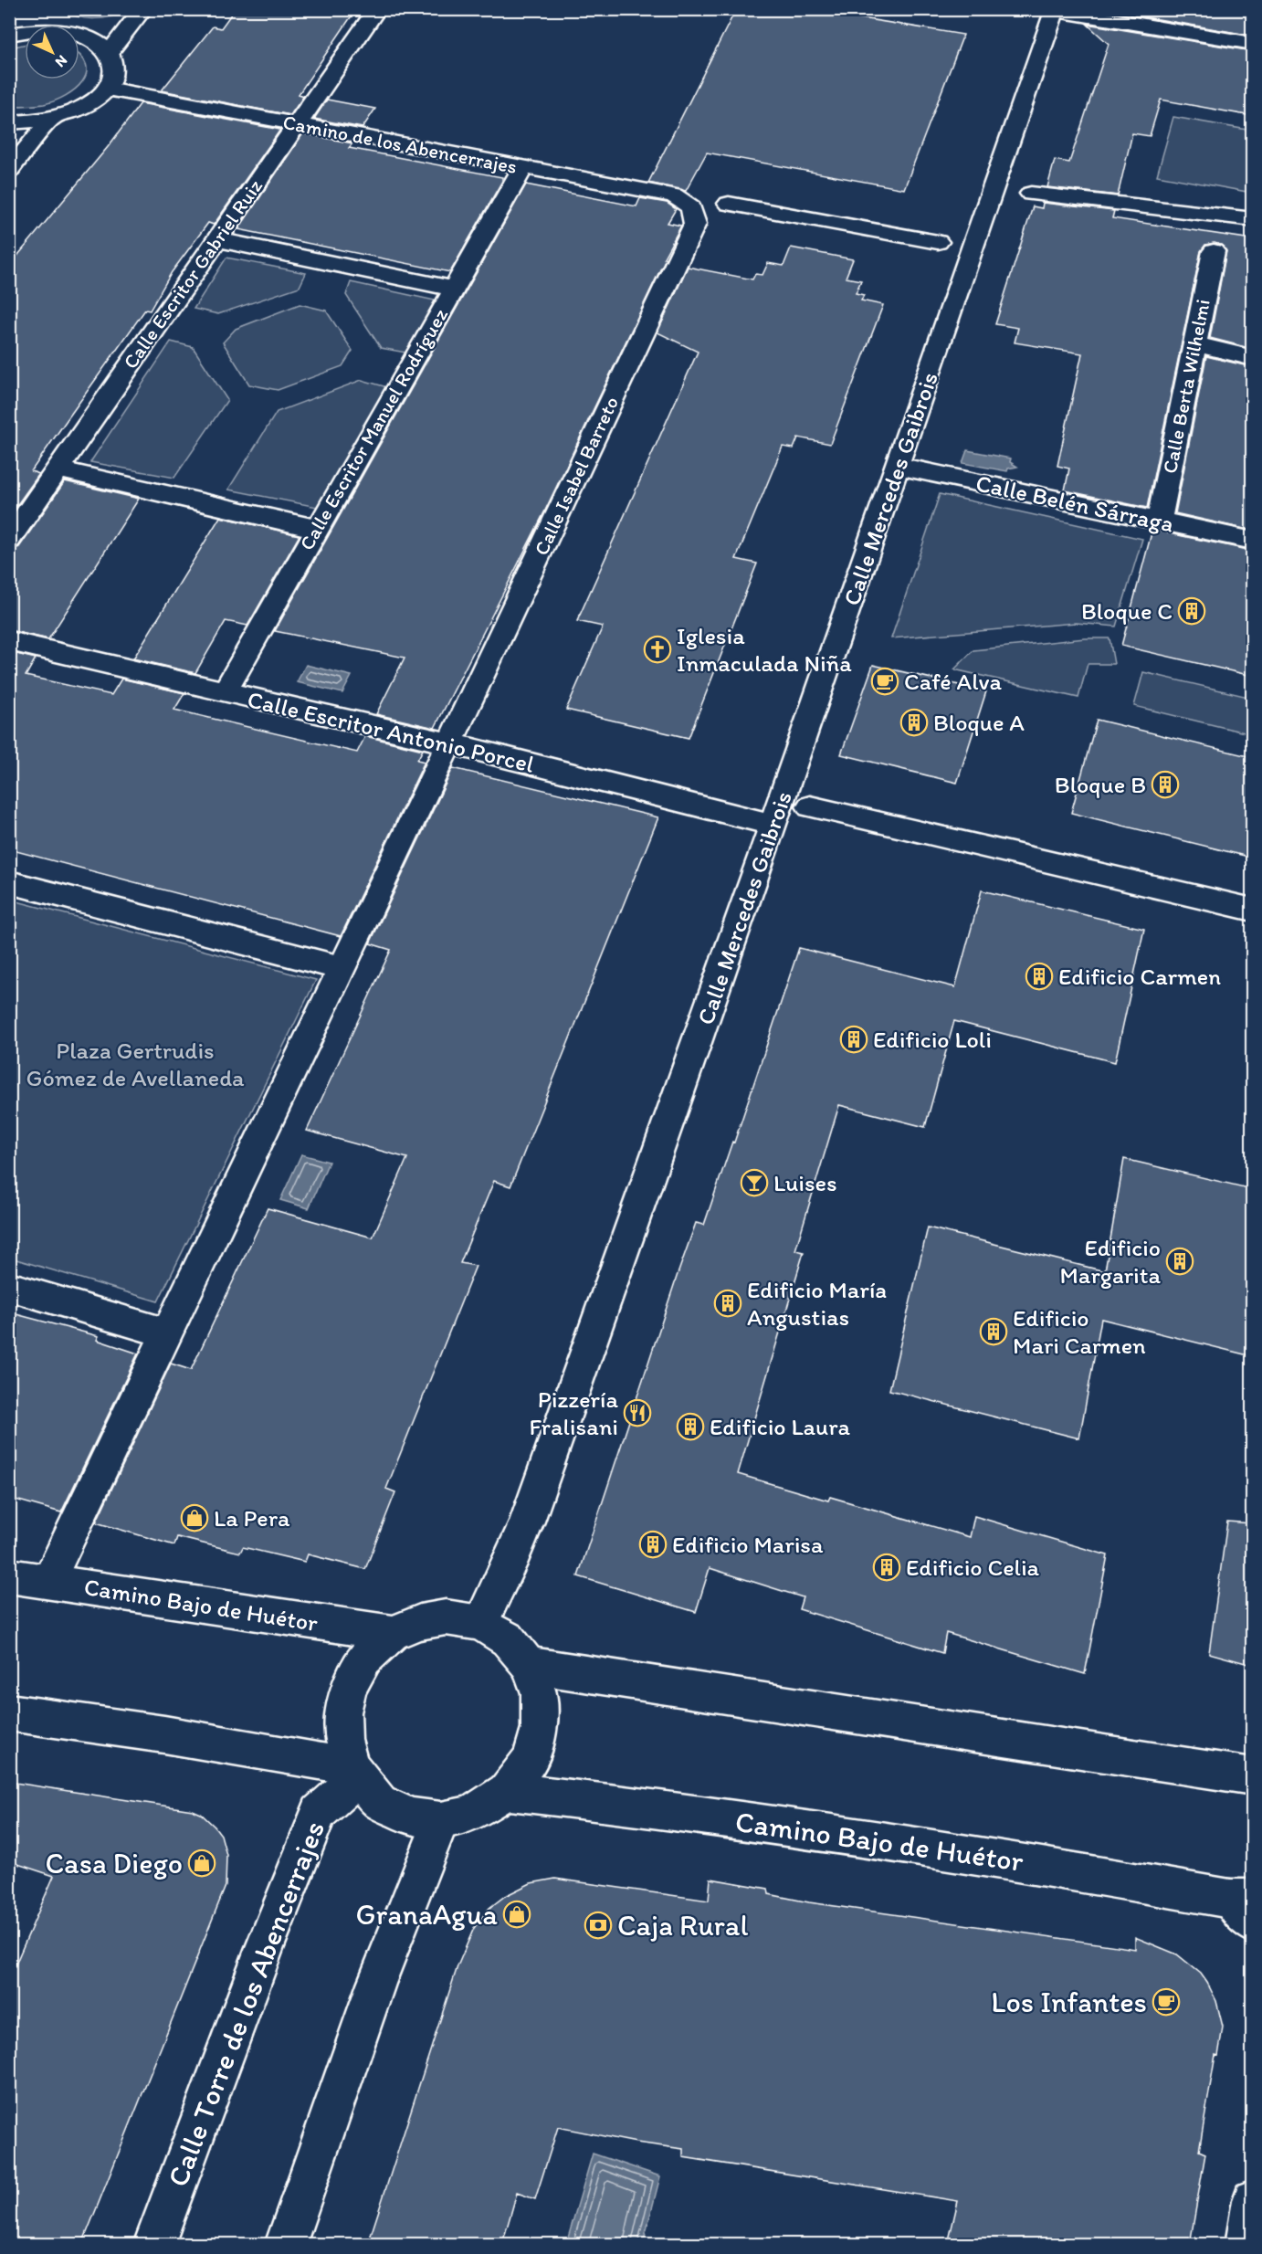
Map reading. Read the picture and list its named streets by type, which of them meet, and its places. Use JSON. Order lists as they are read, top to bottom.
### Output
{
  "streets": {
    "street": [
      "Camino de los Abencerrajes",
      "Calle Escritor Gabriel Ruiz",
      "Calle Berta Wilhelmi",
      "Calle Escritor Manuel Rodríguez",
      "Calle Isabel Barreto",
      "Calle Mercedes Gaibrois",
      "Calle Belén Sárraga",
      "Calle Escritor Antonio Porcel",
      "Camino Bajo de Huétor",
      "Calle Torre de los Abencerrajes"
    ]
  },
  "crossings": [
    ["Camino de los Abencerrajes", "Calle Escritor Gabriel Ruiz"],
    ["Camino de los Abencerrajes", "Calle Escritor Manuel Rodríguez"],
    ["Camino de los Abencerrajes", "Calle Isabel Barreto"],
    ["Calle Berta Wilhelmi", "Calle Belén Sárraga"],
    ["Calle Escritor Manuel Rodríguez", "Calle Escritor Antonio Porcel"],
    ["Calle Isabel Barreto", "Calle Escritor Antonio Porcel"],
    ["Calle Mercedes Gaibrois", "Calle Belén Sárraga"],
    ["Calle Mercedes Gaibrois", "Calle Escritor Antonio Porcel"]
  ],
  "parks": ["Plaza Gertrudis Gómez de Avellaneda"],
  "places": {
    "building": [
      "Bloque C",
      "Bloque A",
      "Bloque B",
      "Edificio Carmen",
      "Edificio Loli",
      "Edificio Margarita",
      "Edificio María Angustias",
      "Edificio Mari Carmen",
      "Edificio Laura",
      "Edificio Marisa",
      "Edificio Celia"
    ],
    "church": ["Iglesia Inmaculada Niña"],
    "cafe": ["Café Alva", "Los Infantes"],
    "bar": ["Luises"],
    "restaurant": ["Pizzería Fralisani"],
    "shop": ["La Pera", "Casa Diego", "GranaAgua"],
    "bank": ["Caja Rural"]
  },
  "north": "bottom right"
}
